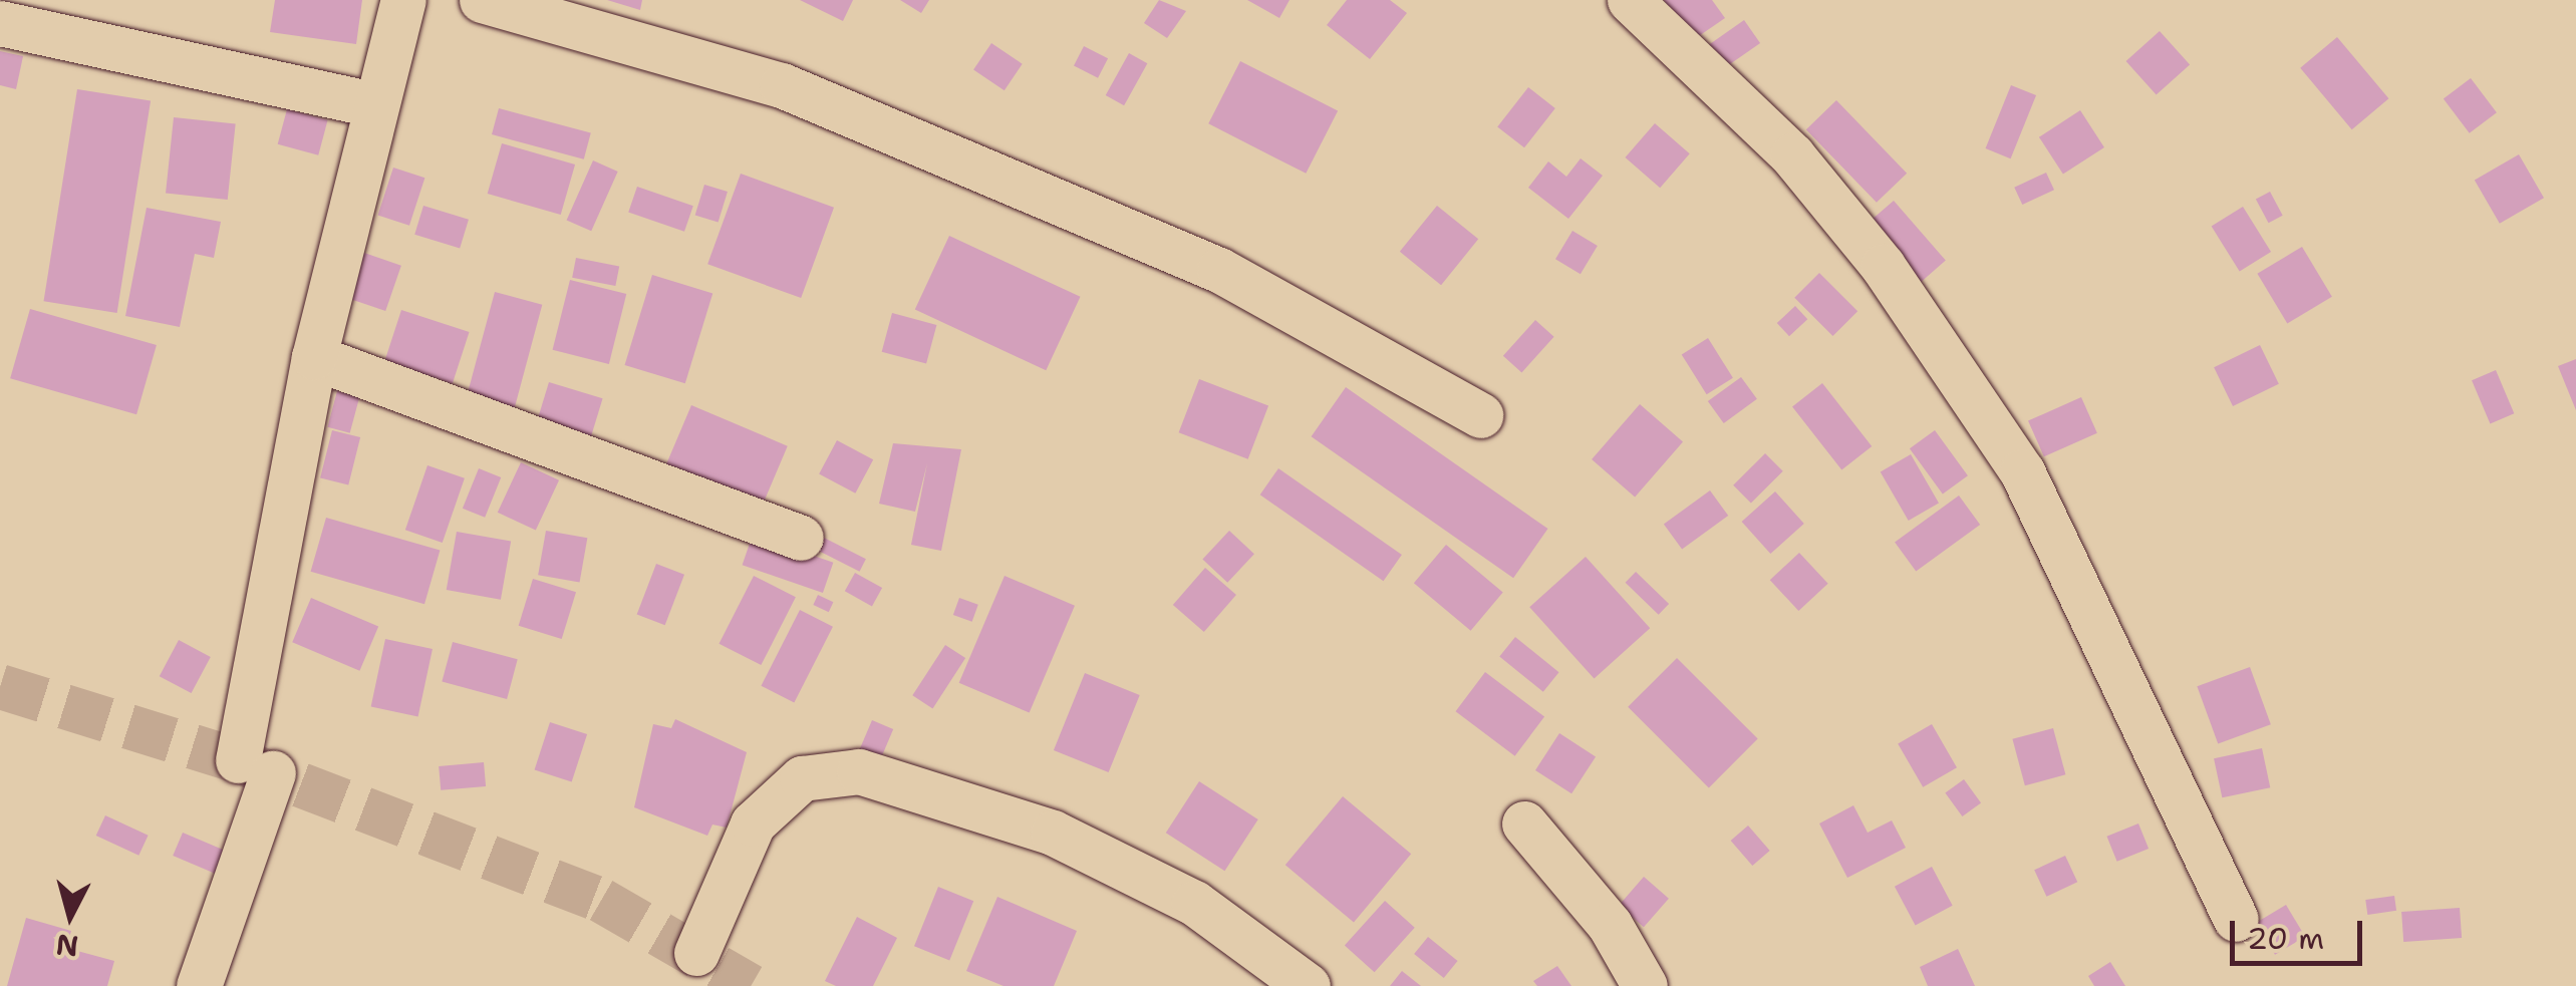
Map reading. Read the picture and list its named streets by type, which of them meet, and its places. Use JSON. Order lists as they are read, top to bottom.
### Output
{
  "scale_bar": "20 m",
  "north": "bottom"
}
